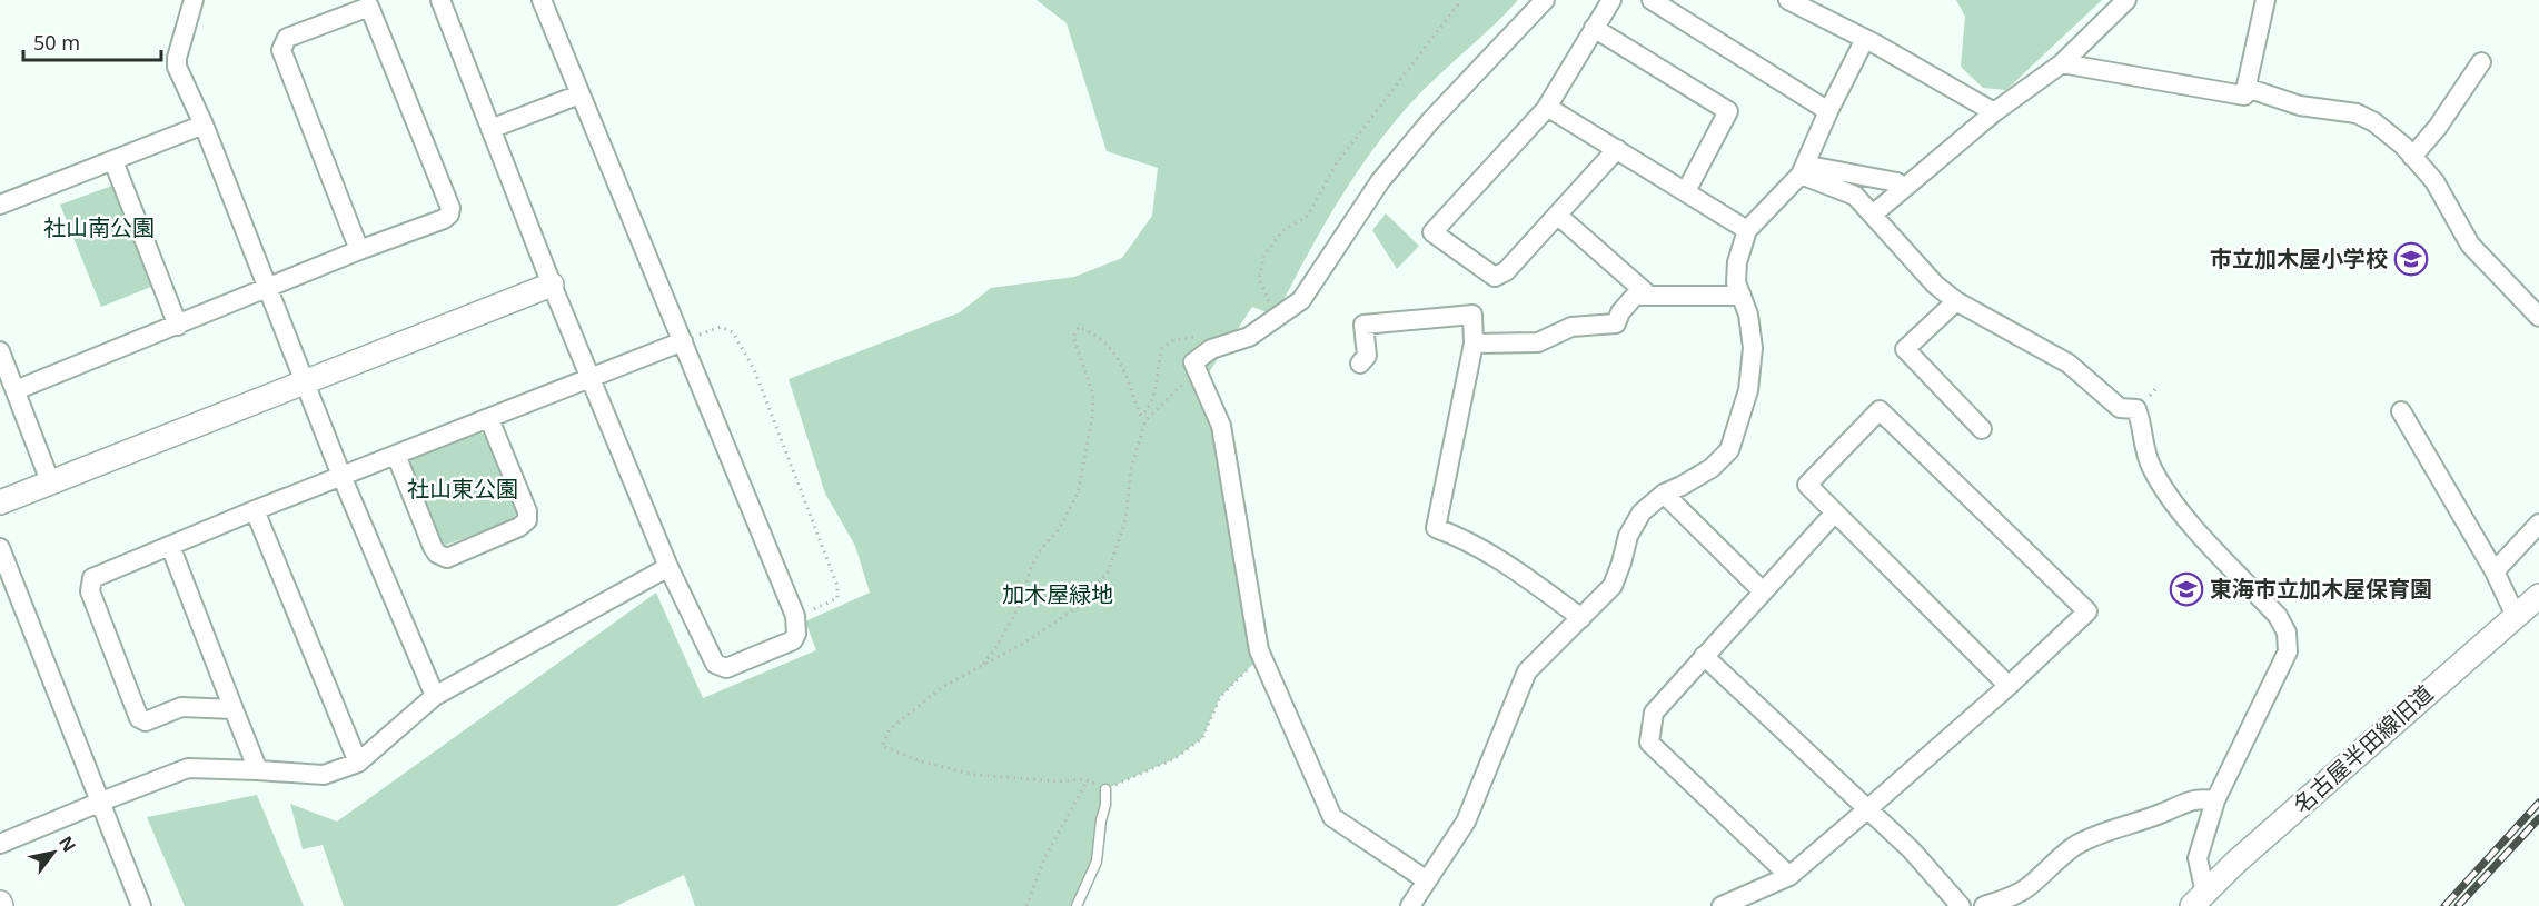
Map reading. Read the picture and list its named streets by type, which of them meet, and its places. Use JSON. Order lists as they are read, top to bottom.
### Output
{
  "streets": {
    "street": ["名古屋半田線旧道"]
  },
  "parks": ["社山南公園", "社山東公園", "加木屋緑地"],
  "places": {
    "school or university": ["市立加木屋小学校", "東海市立加木屋保育園"]
  },
  "scale_bar": "50 m",
  "north": "top right"
}
